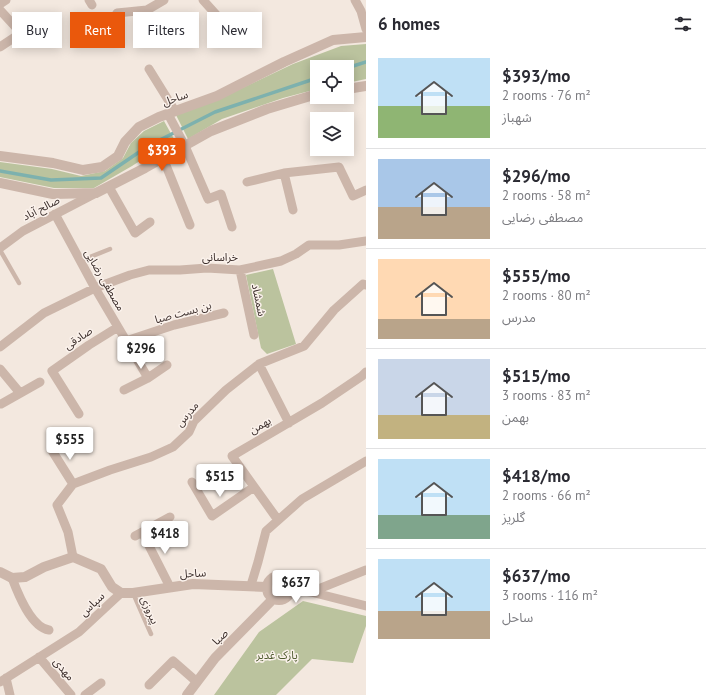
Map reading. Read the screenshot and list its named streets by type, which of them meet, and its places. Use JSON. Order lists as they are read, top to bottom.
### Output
{
  "streets": {
    "street": [
      "ساحل",
      "صالح آباد",
      "خراسانی",
      "مصطفی رضایی",
      "شمشاد",
      "بن بست صبا",
      "صادقی",
      "مدرس",
      "بهمن",
      "سپاس",
      "صبا",
      "مهدی"
    ],
    "lane": ["پیروزی"]
  },
  "crossings": [
    ["ساحل", "سپاس"],
    ["ساحل", "پیروزی"],
    ["ساحل", "صبا"],
    ["صالح آباد", "مصطفی رضایی"],
    ["خراسانی", "مصطفی رضایی"],
    ["خراسانی", "شمشاد"],
    ["مصطفی رضایی", "بن بست صبا"],
    ["مصطفی رضایی", "صادقی"],
    ["سپاس", "مهدی"]
  ],
  "parks": ["پارک غدیر"],
  "page": {
    "heading": "6 homes",
    "chip": [
      "Buy",
      "Rent",
      "Filters",
      "New"
    ],
    "list": [
      {
        "name": "$393/mo",
        "note": "2 rooms · 76 m² · شهباز"
      },
      {
        "name": "$296/mo",
        "note": "2 rooms · 58 m² · مصطفی رضایی"
      },
      {
        "name": "$555/mo",
        "note": "2 rooms · 80 m² · مدرس"
      },
      {
        "name": "$515/mo",
        "note": "3 rooms · 83 m² · بهمن"
      },
      {
        "name": "$418/mo",
        "note": "2 rooms · 66 m² · گلریز"
      },
      {
        "name": "$637/mo",
        "note": "3 rooms · 116 m² · ساحل"
      }
    ],
    "price": [
      "$393",
      "$296",
      "$555",
      "$515",
      "$418",
      "$637"
    ]
  }
}
